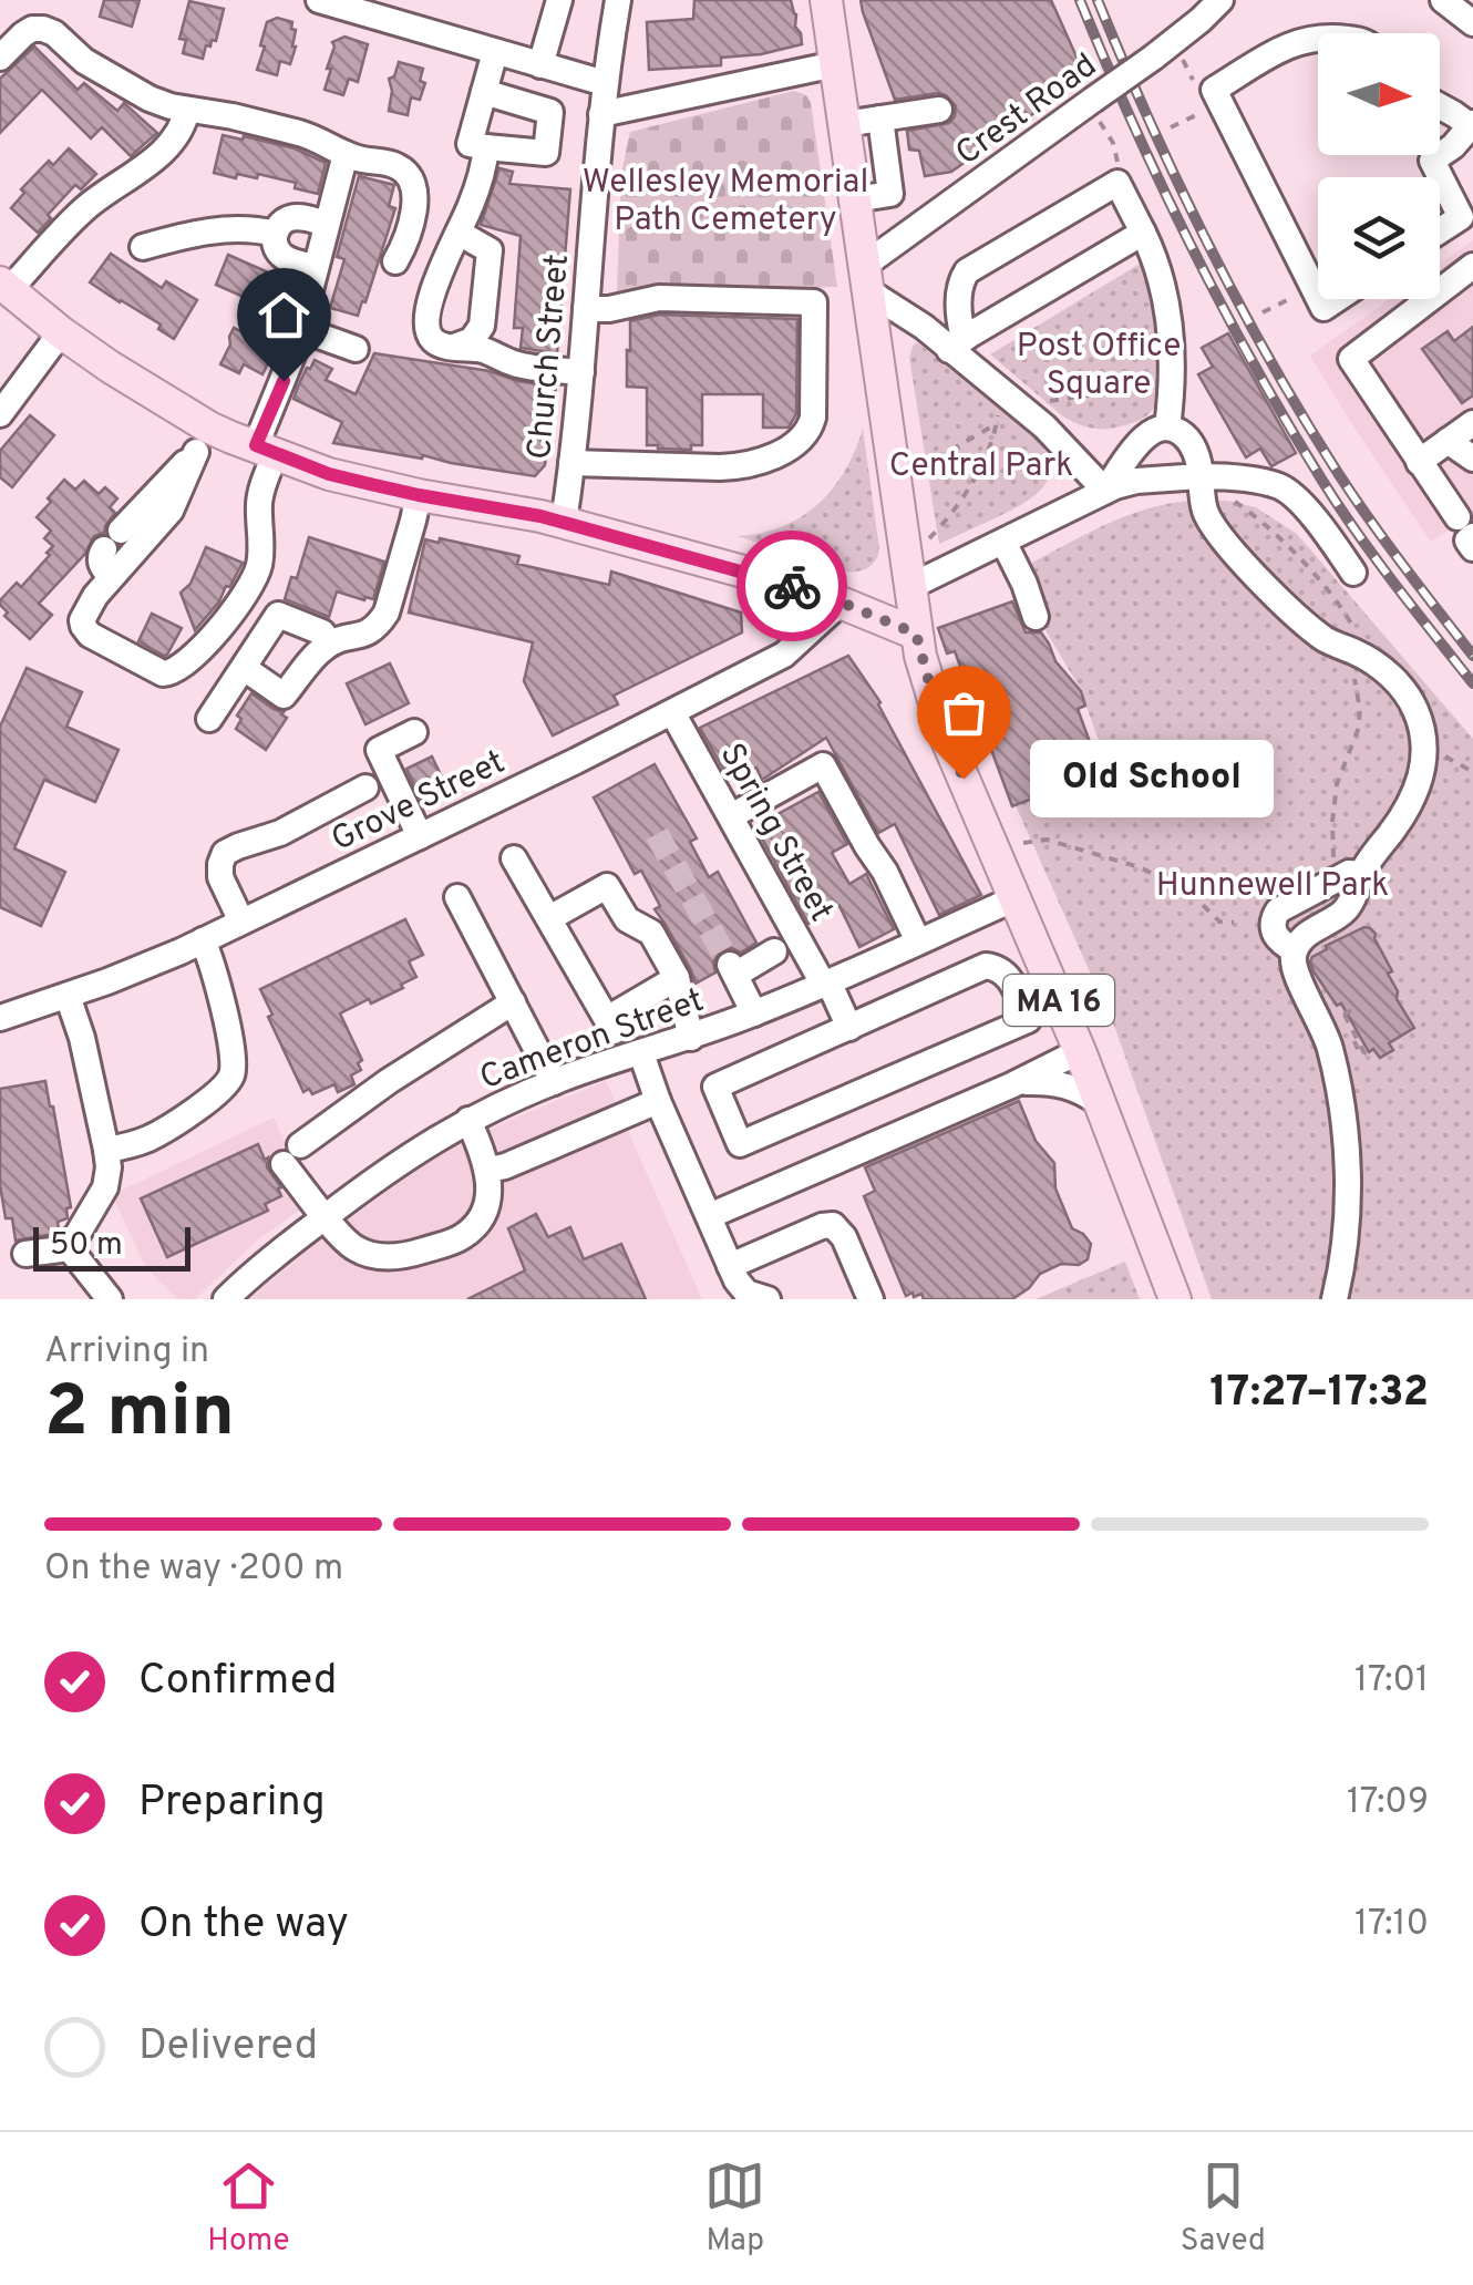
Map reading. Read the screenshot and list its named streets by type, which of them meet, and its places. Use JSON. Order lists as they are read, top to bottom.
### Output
{
  "streets": {
    "main road": ["MA 16"],
    "street": [
      "Crest Road",
      "Church Street",
      "Grove Street",
      "Spring Street",
      "Cameron Street"
    ]
  },
  "crossings": [
    ["Grove Street", "Spring Street"],
    ["Spring Street", "Cameron Street"],
    ["MA 16", "Cameron Street"]
  ],
  "parks": [
    "Wellesley Memorial Path Cemetery",
    "Post Office Square",
    "Central Park",
    "Hunnewell Park"
  ],
  "places": ["Old School"],
  "scale_bar": "50 m",
  "north": "right",
  "page": {
    "bubble": "Old School",
    "scale": "50 m",
    "heading": ["2 min", "Arriving in", "17:27–17:32"],
    "bar": "On the way · 200 m",
    "list": [
      ["Confirmed", "17:01"],
      ["Preparing", "17:09"],
      ["On the way", "17:10"],
      "Delivered"
    ],
    "tabs": ["Home", "Map", "Saved"]
  }
}
